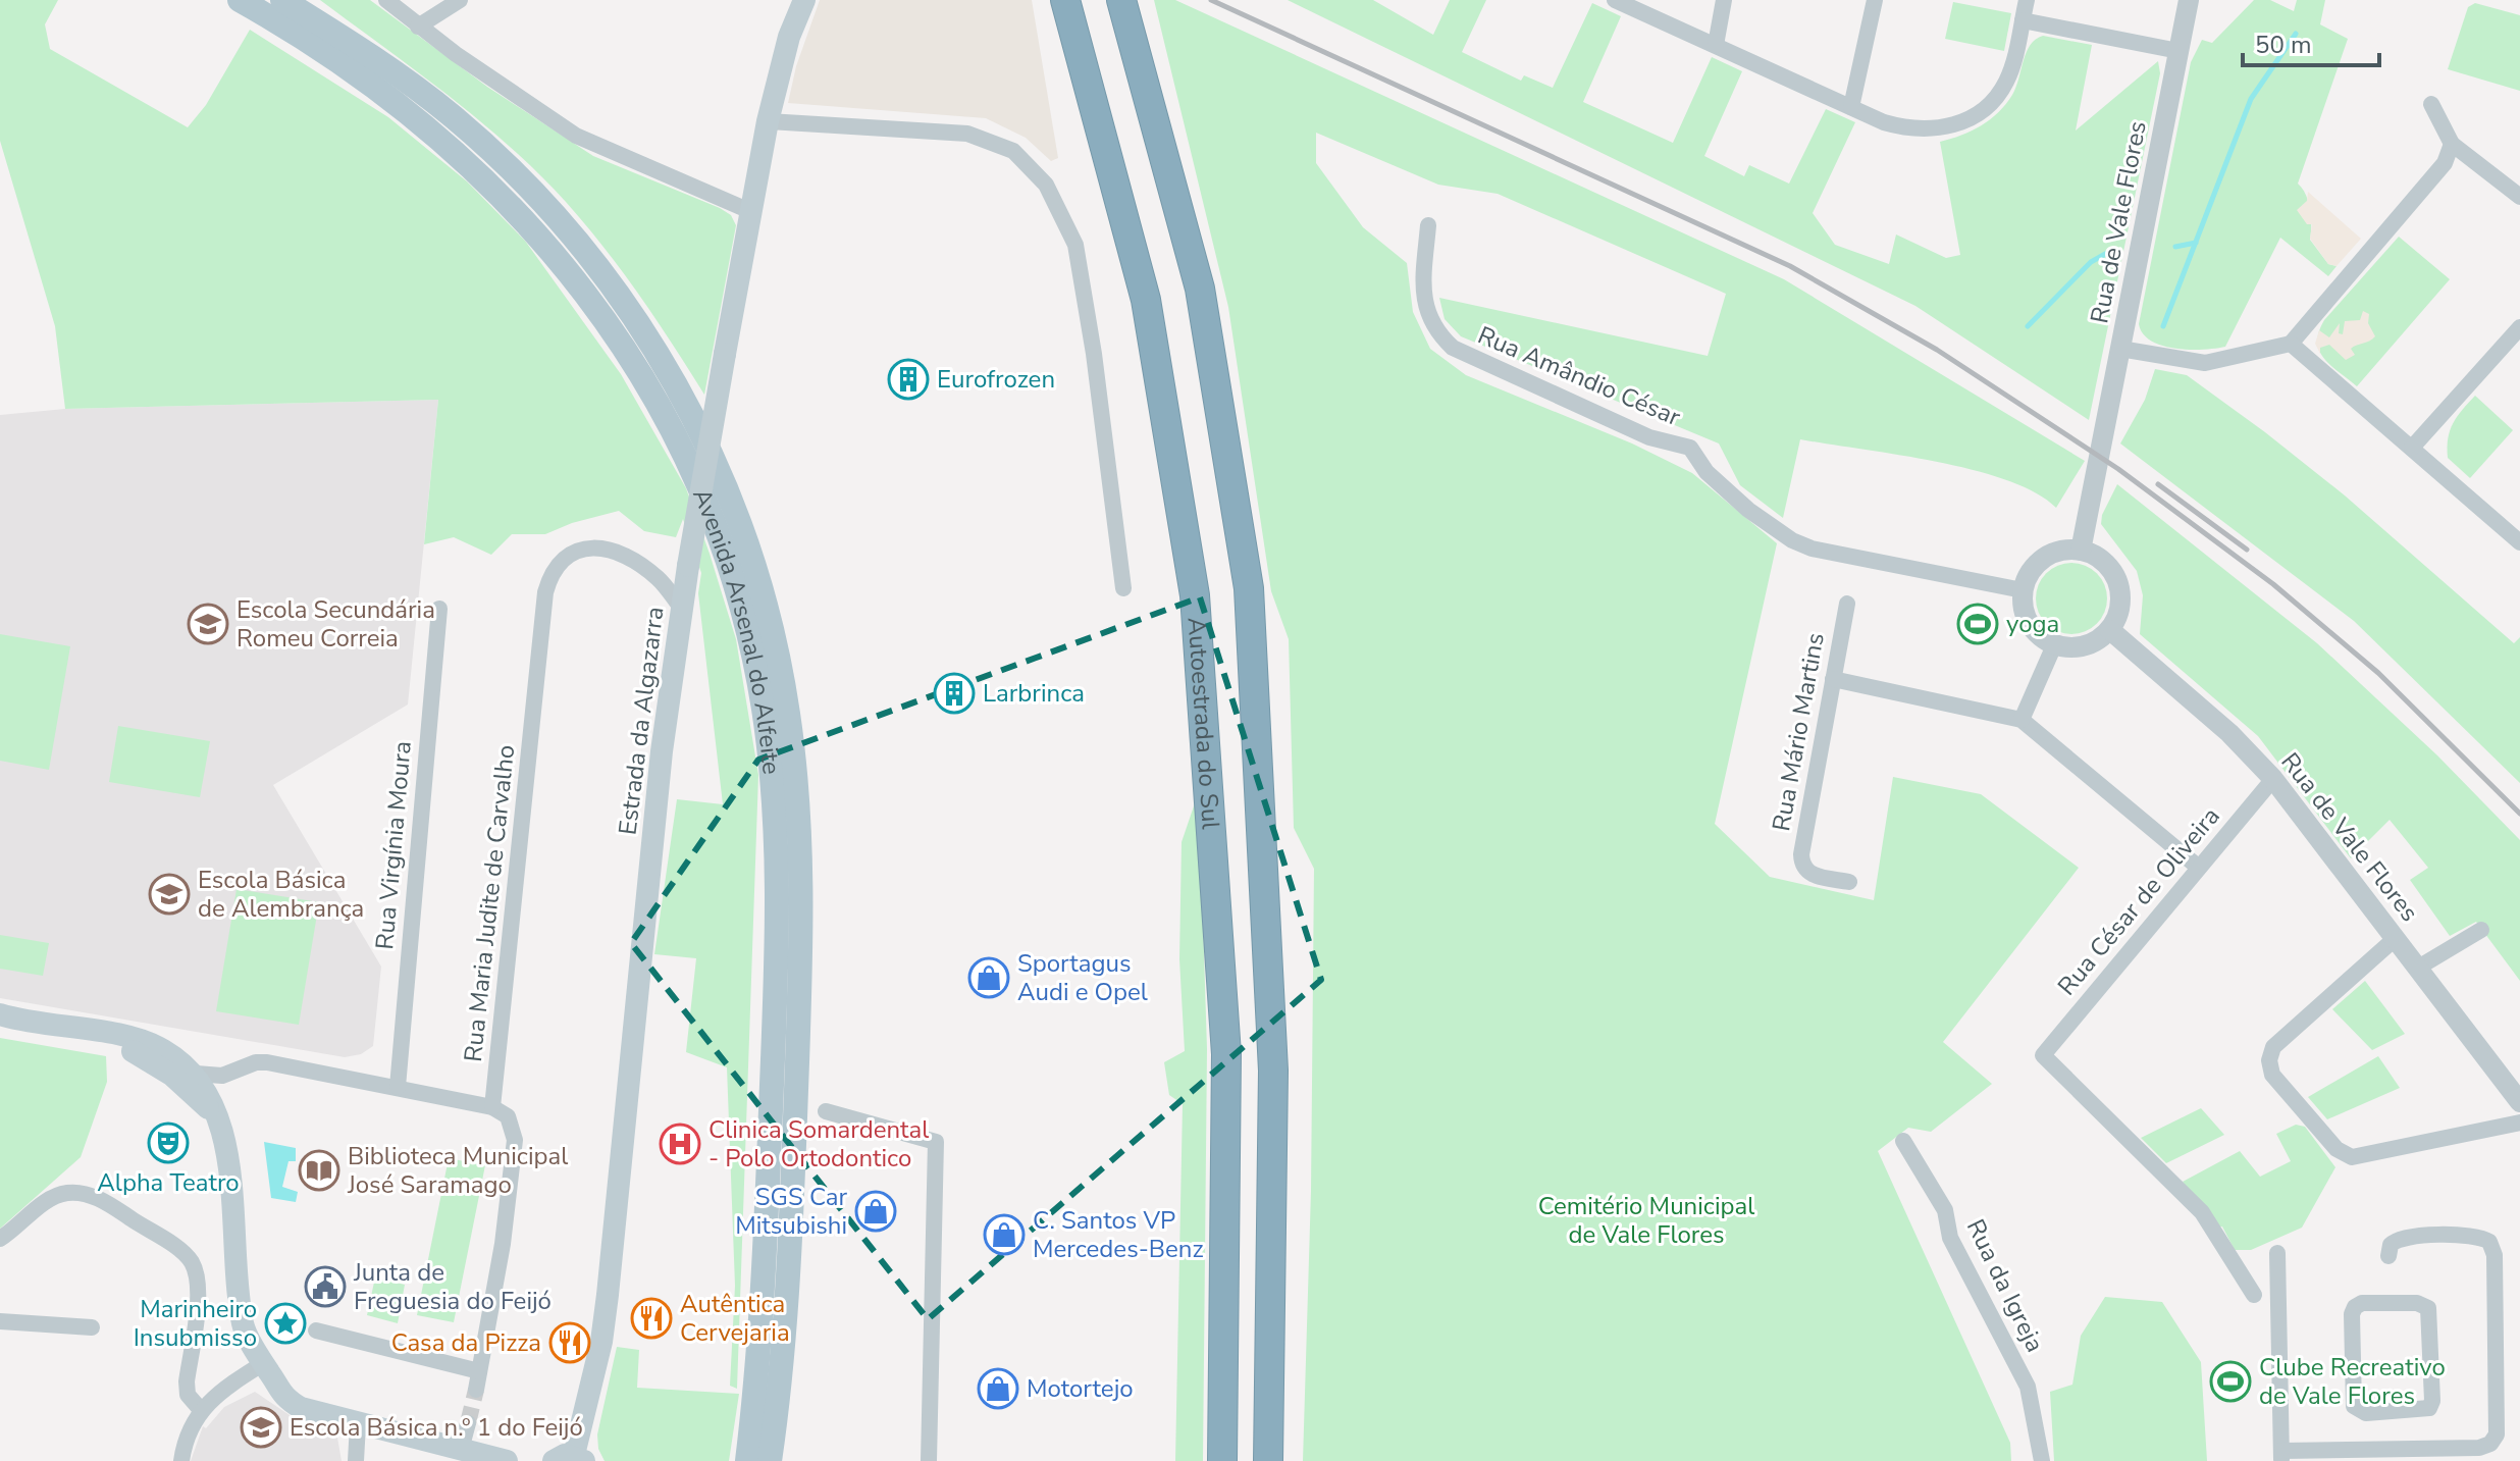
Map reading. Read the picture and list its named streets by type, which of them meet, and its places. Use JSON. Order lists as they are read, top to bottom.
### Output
{
  "streets": {
    "highway": ["Autoestrada do Sul"],
    "main road": ["Avenida Arsenal do Alfeite", "Estrada da Algazarra"],
    "street": [
      "Rua de Vale Flores",
      "Rua Amândio César",
      "Rua Mário Martins",
      "Rua Virgínia Moura",
      "Rua César de Oliveira",
      "Rua Maria Judite de Carvalho",
      "Rua da Igreja"
    ]
  },
  "crossings": [
    ["Rua de Vale Flores", "Rua Amândio César"],
    ["Rua de Vale Flores", "Rua César de Oliveira"],
    ["Estrada da Algazarra", "Rua Maria Judite de Carvalho"]
  ],
  "parks": ["Cemitério Municipal de Vale Flores"],
  "places": {
    "building": ["Eurofrozen", "Larbrinca"],
    "school or university": ["Escola Secundária Romeu Correia", "Escola Básica de Alembrança", "Escola Básica n.º 1 do Feijó"],
    "sports": ["yoga", "Clube Recreativo de Vale Flores"],
    "shop": [
      "Sportagus Audi e Opel",
      "SGS Car Mitsubishi",
      "C. Santos VP Mercedes-Benz",
      "Motortejo"
    ],
    "theatre": ["Alpha Teatro"],
    "hospital": ["Clinica Somardental - Polo Ortodontico"],
    "library": ["Biblioteca Municipal José Saramago"],
    "public building": ["Junta de Freguesia do Feijó"],
    "restaurant": ["Autêntica Cervejaria", "Casa da Pizza"],
    "place": ["Marinheiro Insubmisso"]
  },
  "scale_bar": "50 m"
}
